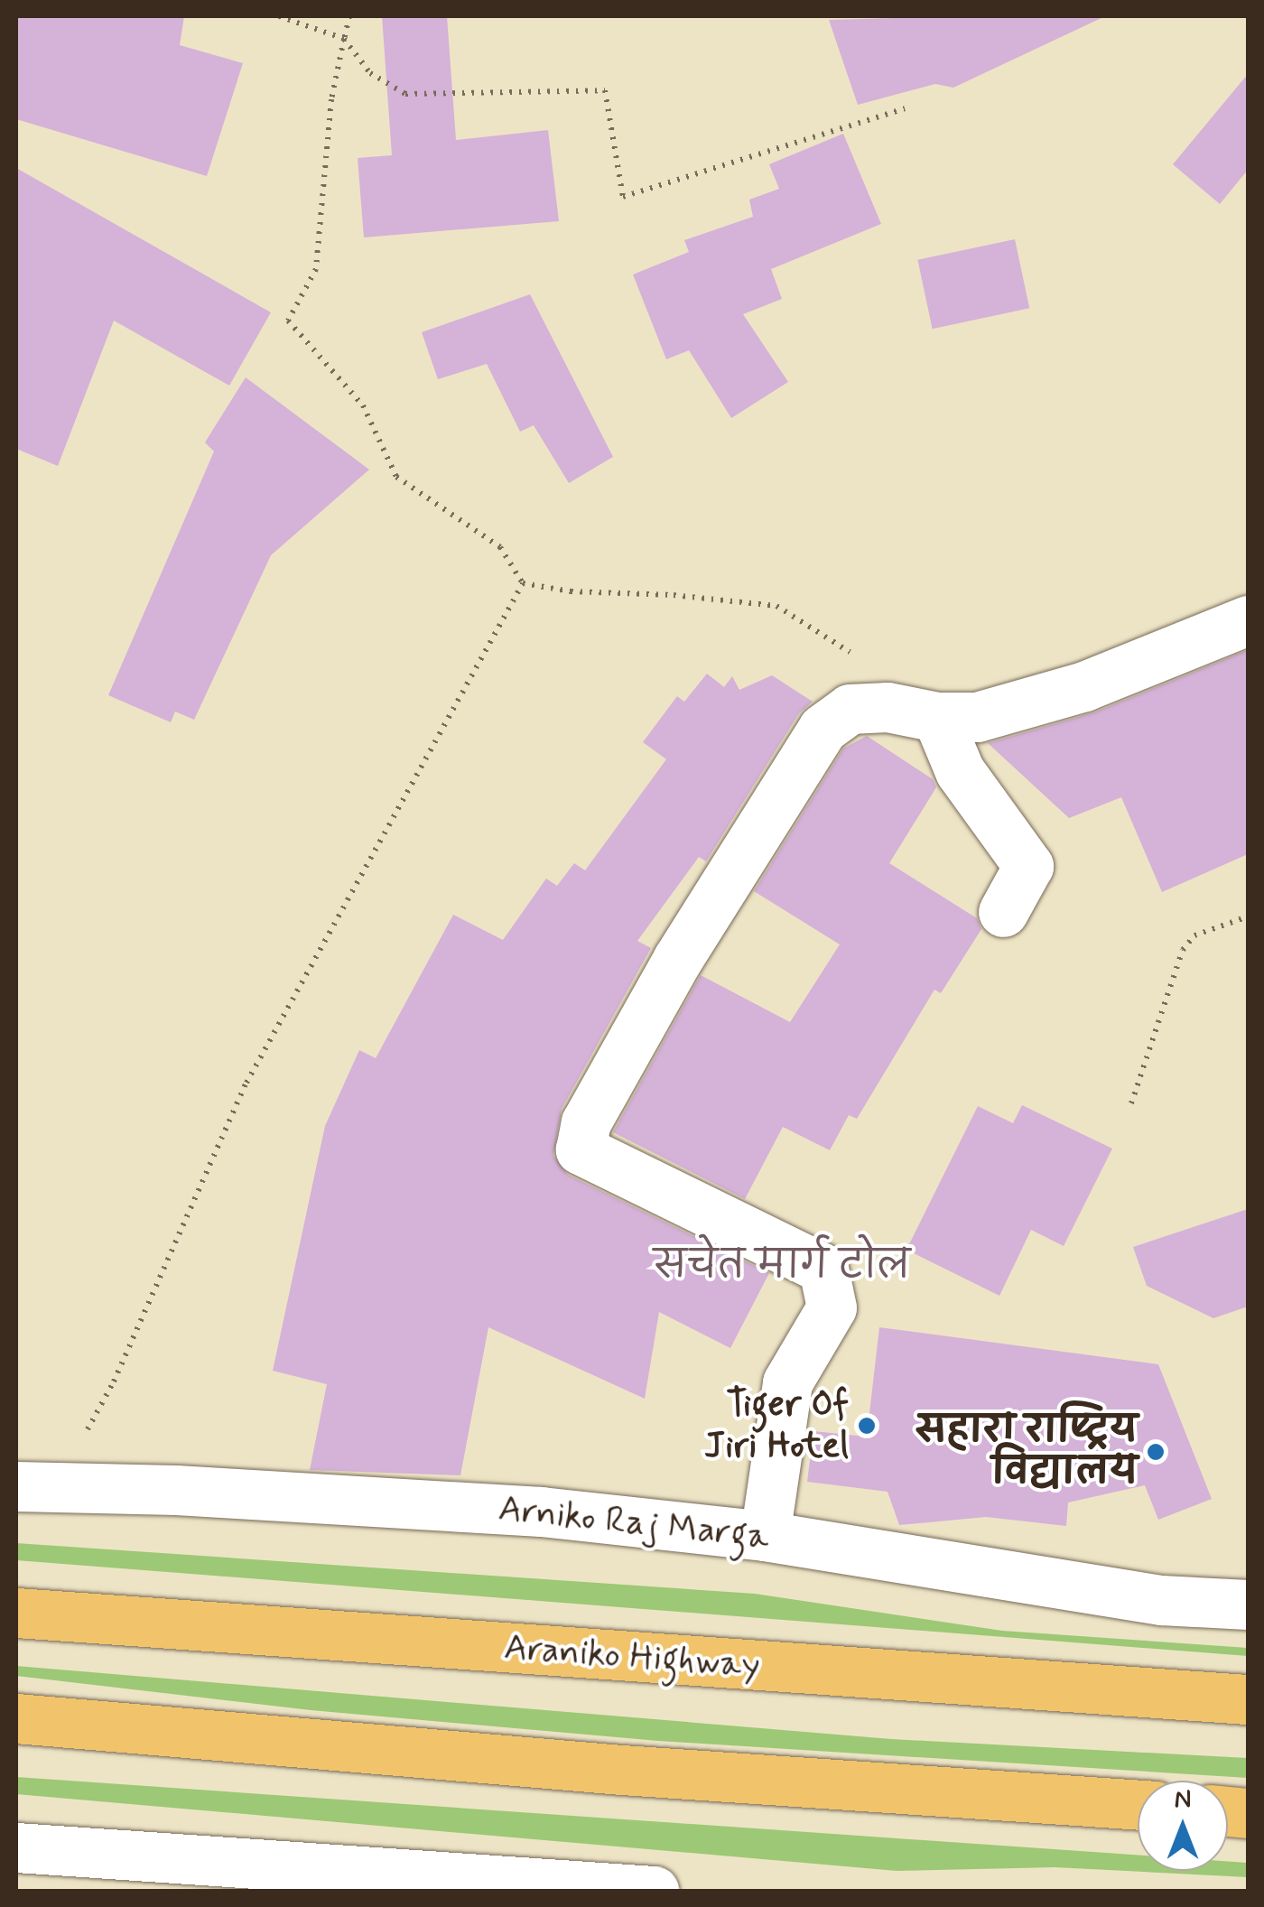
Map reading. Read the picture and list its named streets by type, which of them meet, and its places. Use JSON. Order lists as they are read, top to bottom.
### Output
{
  "streets": {
    "highway": ["Araniko Highway"],
    "street": ["Arniko Raj Marga"]
  },
  "districts": ["सचेत मार्ग टोल"],
  "places": ["Tiger Of Jiri Hotel", "सहारा राष्ट्रिय विद्यालय"],
  "north": "top"
}
